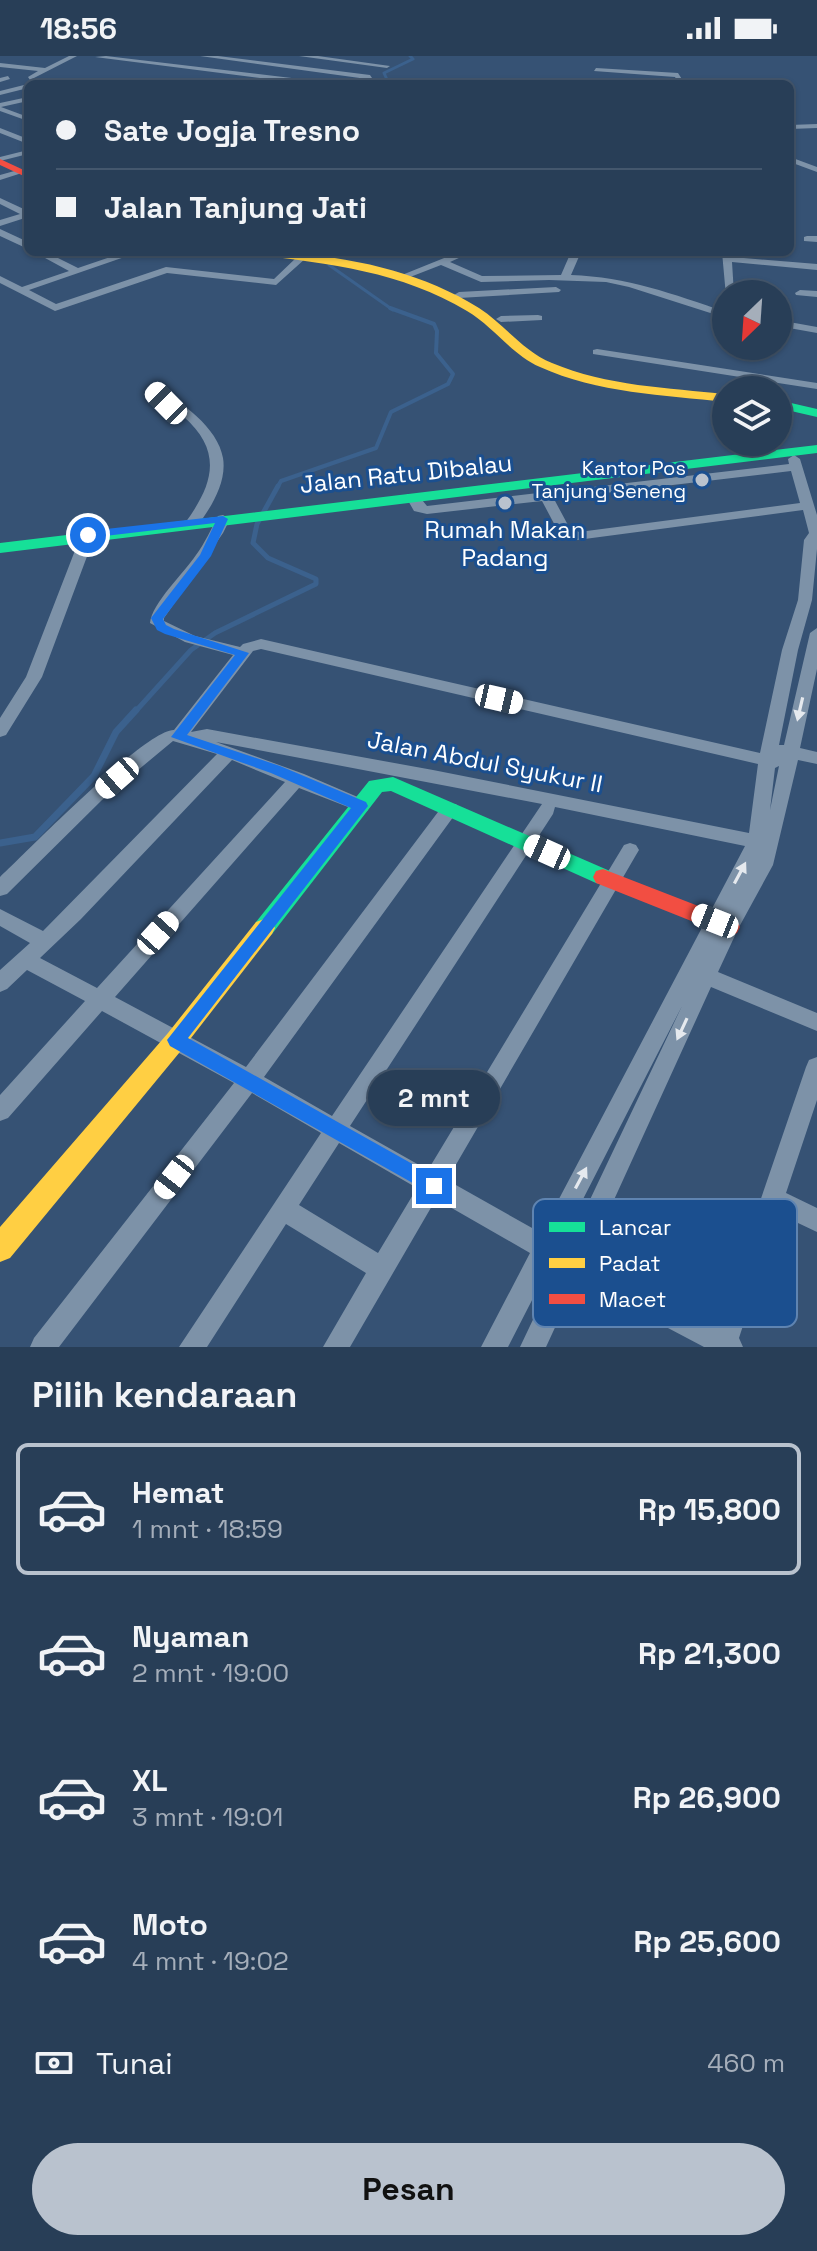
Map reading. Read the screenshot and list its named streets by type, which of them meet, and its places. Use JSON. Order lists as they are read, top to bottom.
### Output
{
  "streets": {
    "street": ["Jalan Ratu Dibalau", "Jalan Abdul Syukur II"]
  },
  "places": ["Kantor Pos Tanjung Seneng", "Rumah Makan Padang"],
  "legend": ["Lancar", "Padat", "Macet"],
  "north": "bottom left",
  "page": {
    "status": "18:56",
    "banner": ["Sate Jogja Tresno", "Jalan Tanjung Jati"],
    "bubble": "2 mnt",
    "heading": "Pilih kendaraan",
    "list": [
      {
        "name": "Hemat",
        "note": "1 mnt · 18:59",
        "value": "Rp 15,800"
      },
      {
        "name": "Nyaman",
        "note": "2 mnt · 19:00",
        "value": "Rp 21,300"
      },
      {
        "name": "XL",
        "note": "3 mnt · 19:01",
        "value": "Rp 26,900"
      },
      {
        "name": "Moto",
        "note": "4 mnt · 19:02",
        "value": "Rp 25,600"
      }
    ],
    "pay": ["Tunai", "460 m"],
    "buttons": "Pesan"
  }
}
